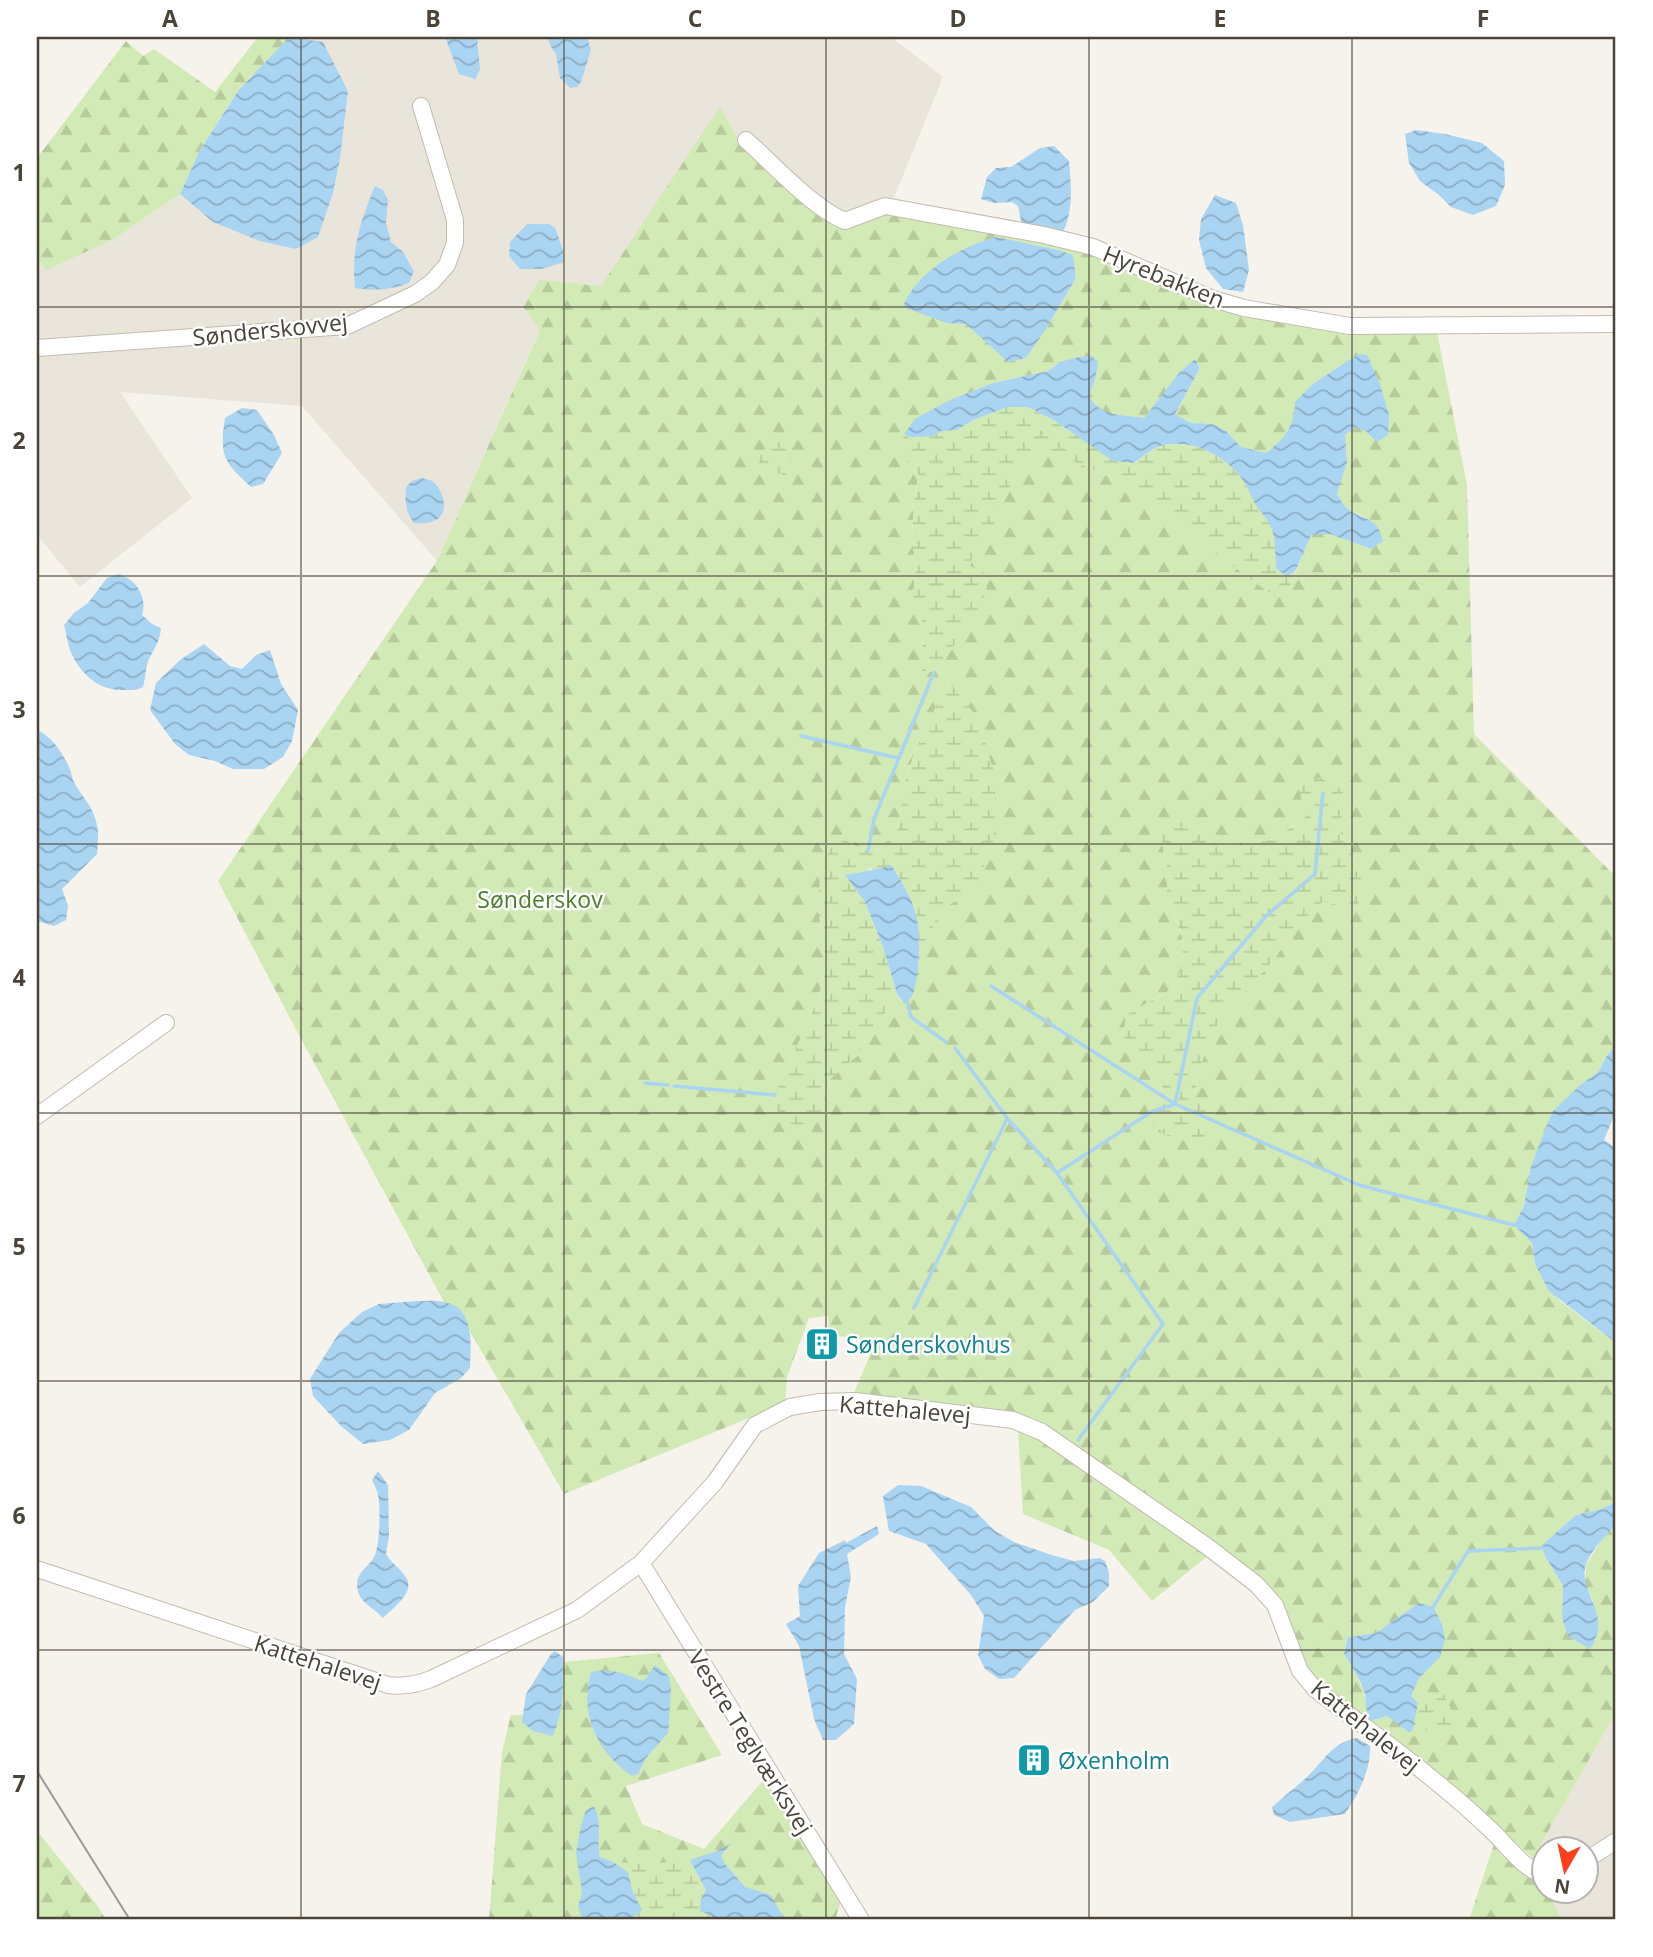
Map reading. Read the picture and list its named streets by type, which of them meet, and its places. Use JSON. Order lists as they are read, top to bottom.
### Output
{
  "streets": {
    "street": [
      "Hyrebakken",
      "Sønderskovvej",
      "Kattehalevej",
      "Vestre Teglværksvej"
    ]
  },
  "crossings": [
    ["Kattehalevej", "Vestre Teglværksvej"]
  ],
  "parks": ["Sønderskov"],
  "places": {
    "building": ["Sønderskovhus", "Øxenholm"]
  },
  "north": "bottom",
  "grid": {
    "columns": [
      "A",
      "B",
      "C",
      "D",
      "E",
      "F"
    ],
    "rows": [
      "1",
      "2",
      "3",
      "4",
      "5",
      "6",
      "7"
    ]
  }
}
